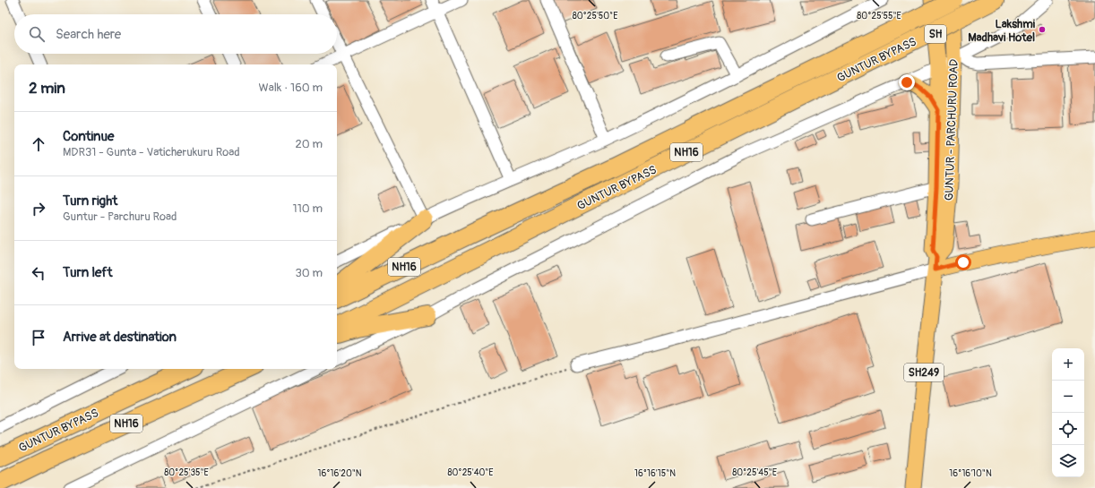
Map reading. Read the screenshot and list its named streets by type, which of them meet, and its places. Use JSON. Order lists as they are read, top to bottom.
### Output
{
  "streets": {
    "highway": ["GUNTUR BYPASS", "NH16"],
    "main road": ["SH", "GUNTUR - PARCHURU ROAD", "SH249"]
  },
  "places": ["Lakshmi Madhavi Hotel"],
  "page": {
    "search": "Search here",
    "heading": ["2 min", "Walk · 160 m"],
    "list": [
      ["Continue", "MDR31 - Gunta - Vaticherukuru Road", "20 m"],
      ["Turn right", "Guntur - Parchuru Road", "110 m"],
      ["Turn left", "30 m"],
      "Arrive at destination"
    ],
    "map_buttons": ["+", "−"]
  },
  "coordinates": [
    "80°25'50\"E",
    "80°25'55\"E",
    "80°25'35\"E",
    "80°25'40\"E",
    "80°25'45\"E",
    "16°16'20\"N",
    "16°16'15\"N",
    "16°16'10\"N"
  ]
}
